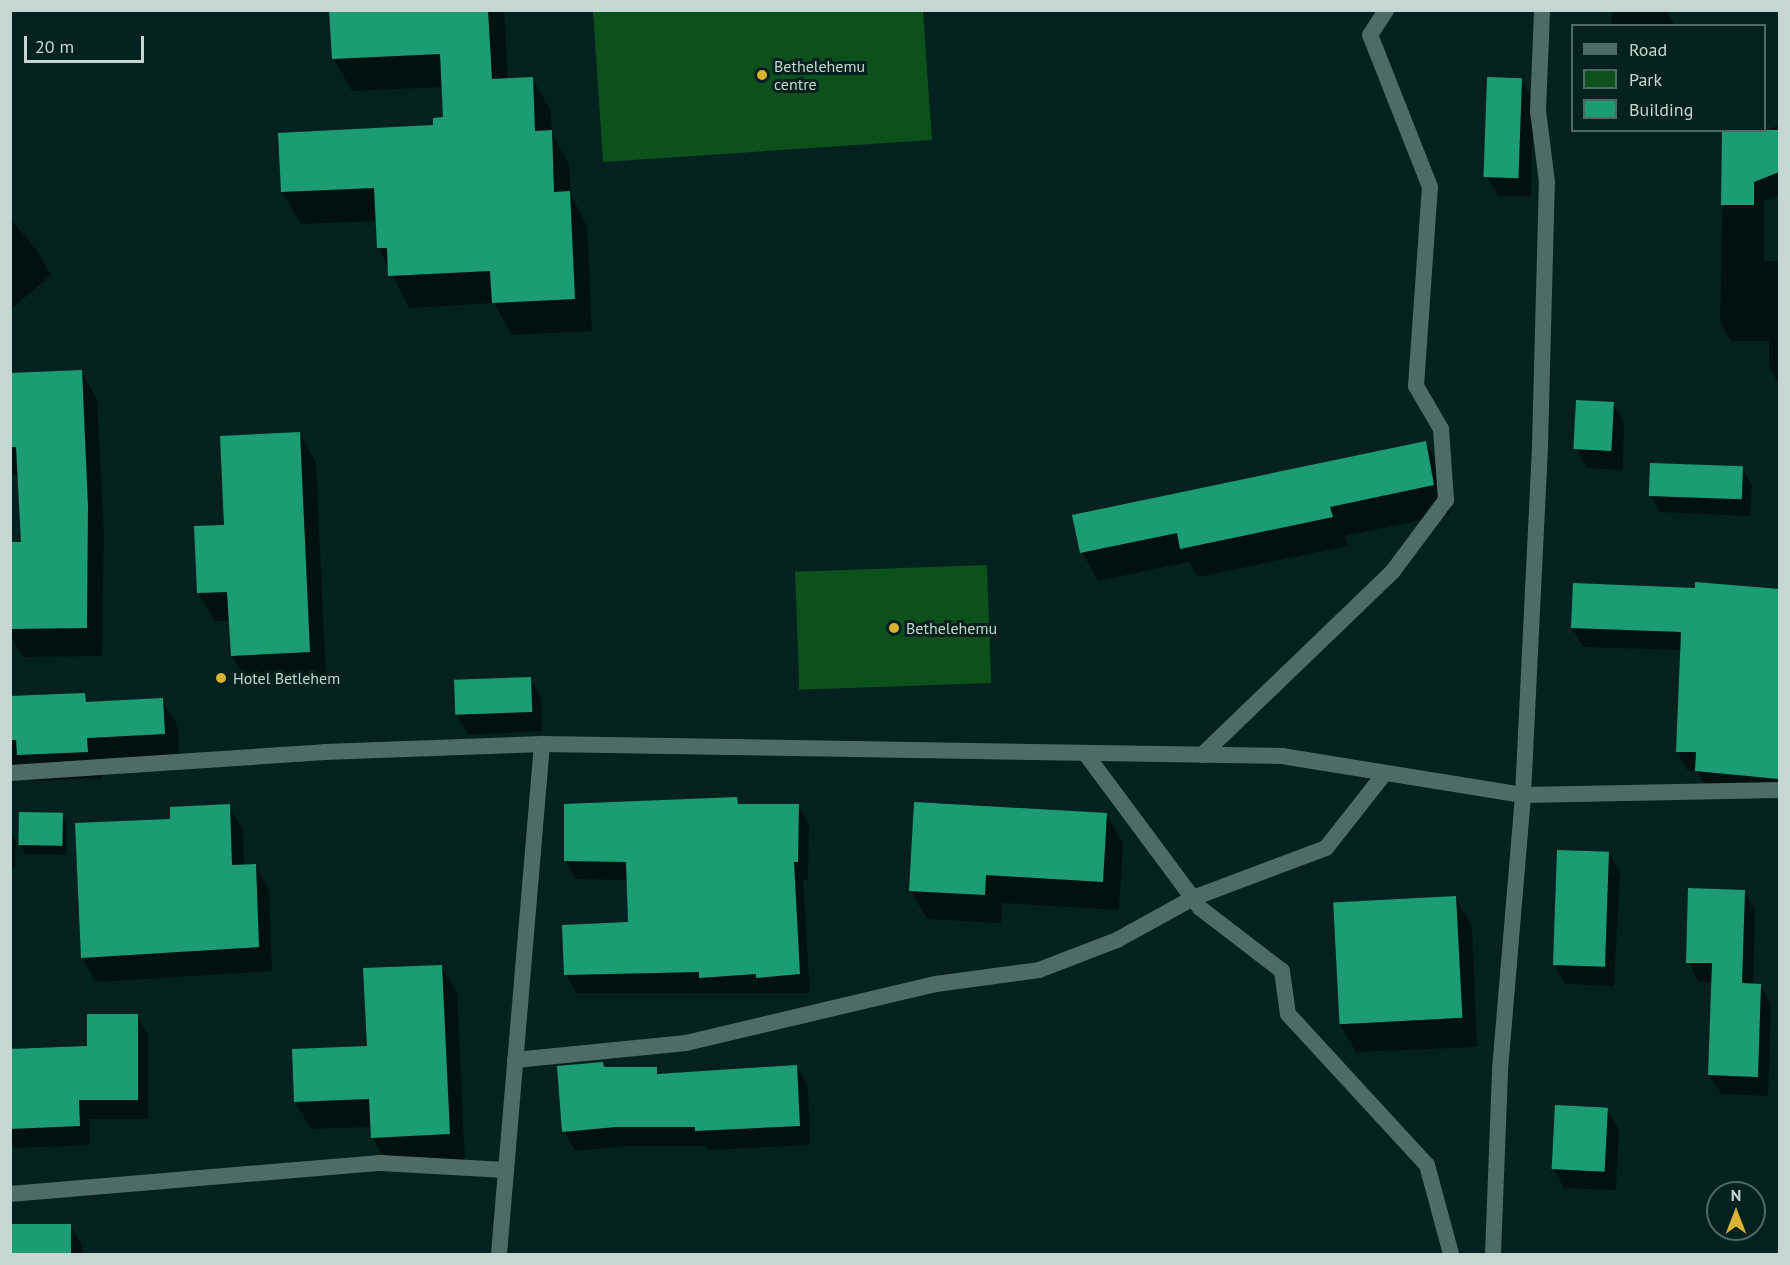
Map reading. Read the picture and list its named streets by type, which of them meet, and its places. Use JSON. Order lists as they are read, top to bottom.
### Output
{
  "places": ["Bethelehemu centre", "Bethelehemu", "Hotel Betlehem"],
  "legend": ["Road", "Park", "Building"],
  "scale_bar": "20 m",
  "north": "top"
}
